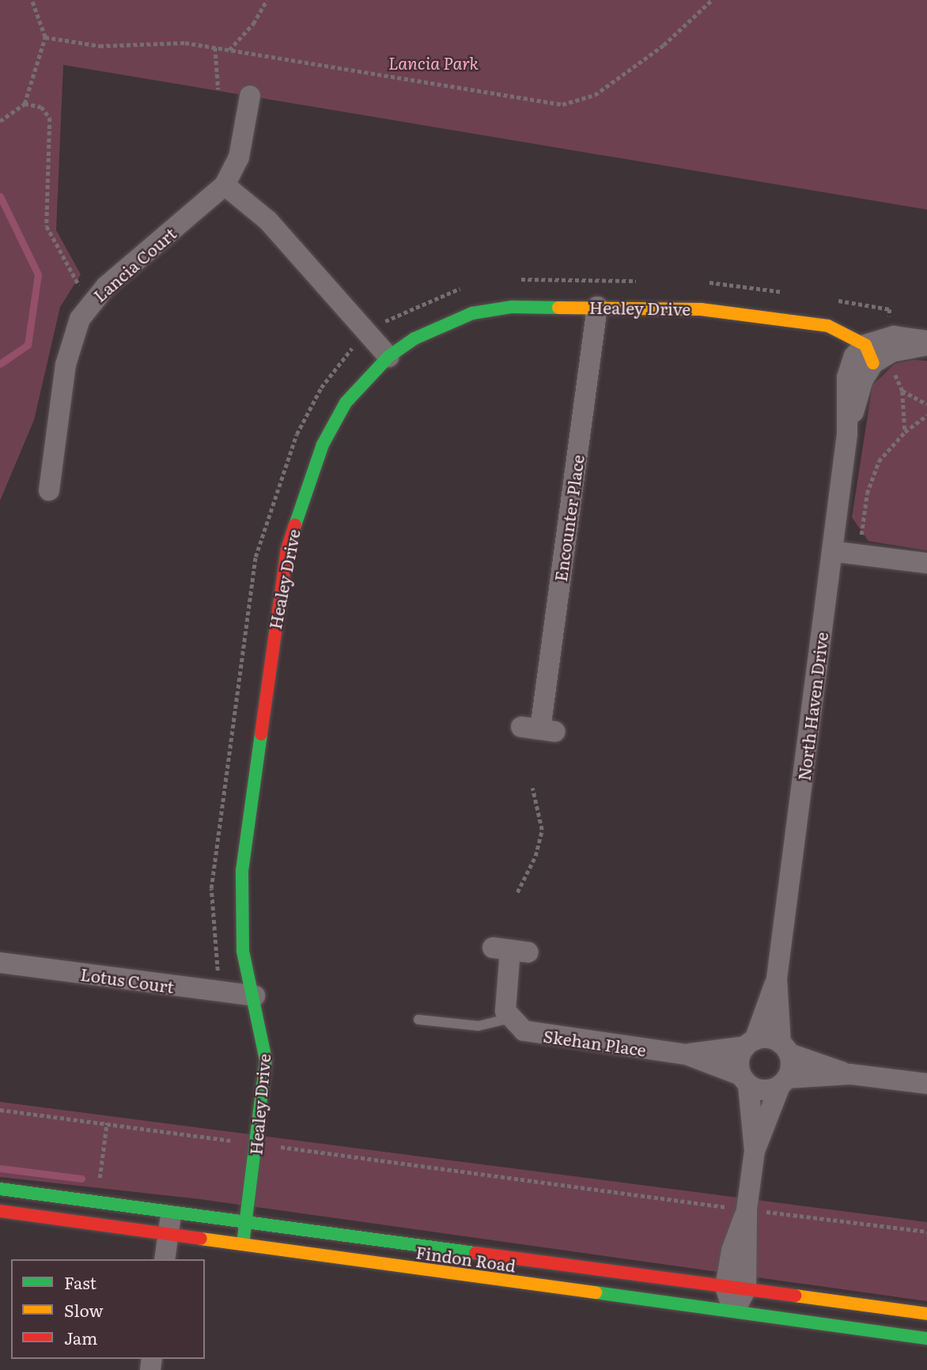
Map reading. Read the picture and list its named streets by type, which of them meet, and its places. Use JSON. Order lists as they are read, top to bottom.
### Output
{
  "streets": {
    "main road": ["Healey Drive", "Findon Road"],
    "street": [
      "Lancia Court",
      "Encounter Place",
      "North Haven Drive",
      "Lotus Court",
      "Skehan Place"
    ]
  },
  "crossings": [
    ["Healey Drive", "Encounter Place"],
    ["Healey Drive", "North Haven Drive"],
    ["Healey Drive", "Lotus Court"],
    ["Healey Drive", "Findon Road"],
    ["North Haven Drive", "Skehan Place"]
  ],
  "parks": ["Lancia Park"],
  "legend": ["Fast", "Slow", "Jam"]
}
